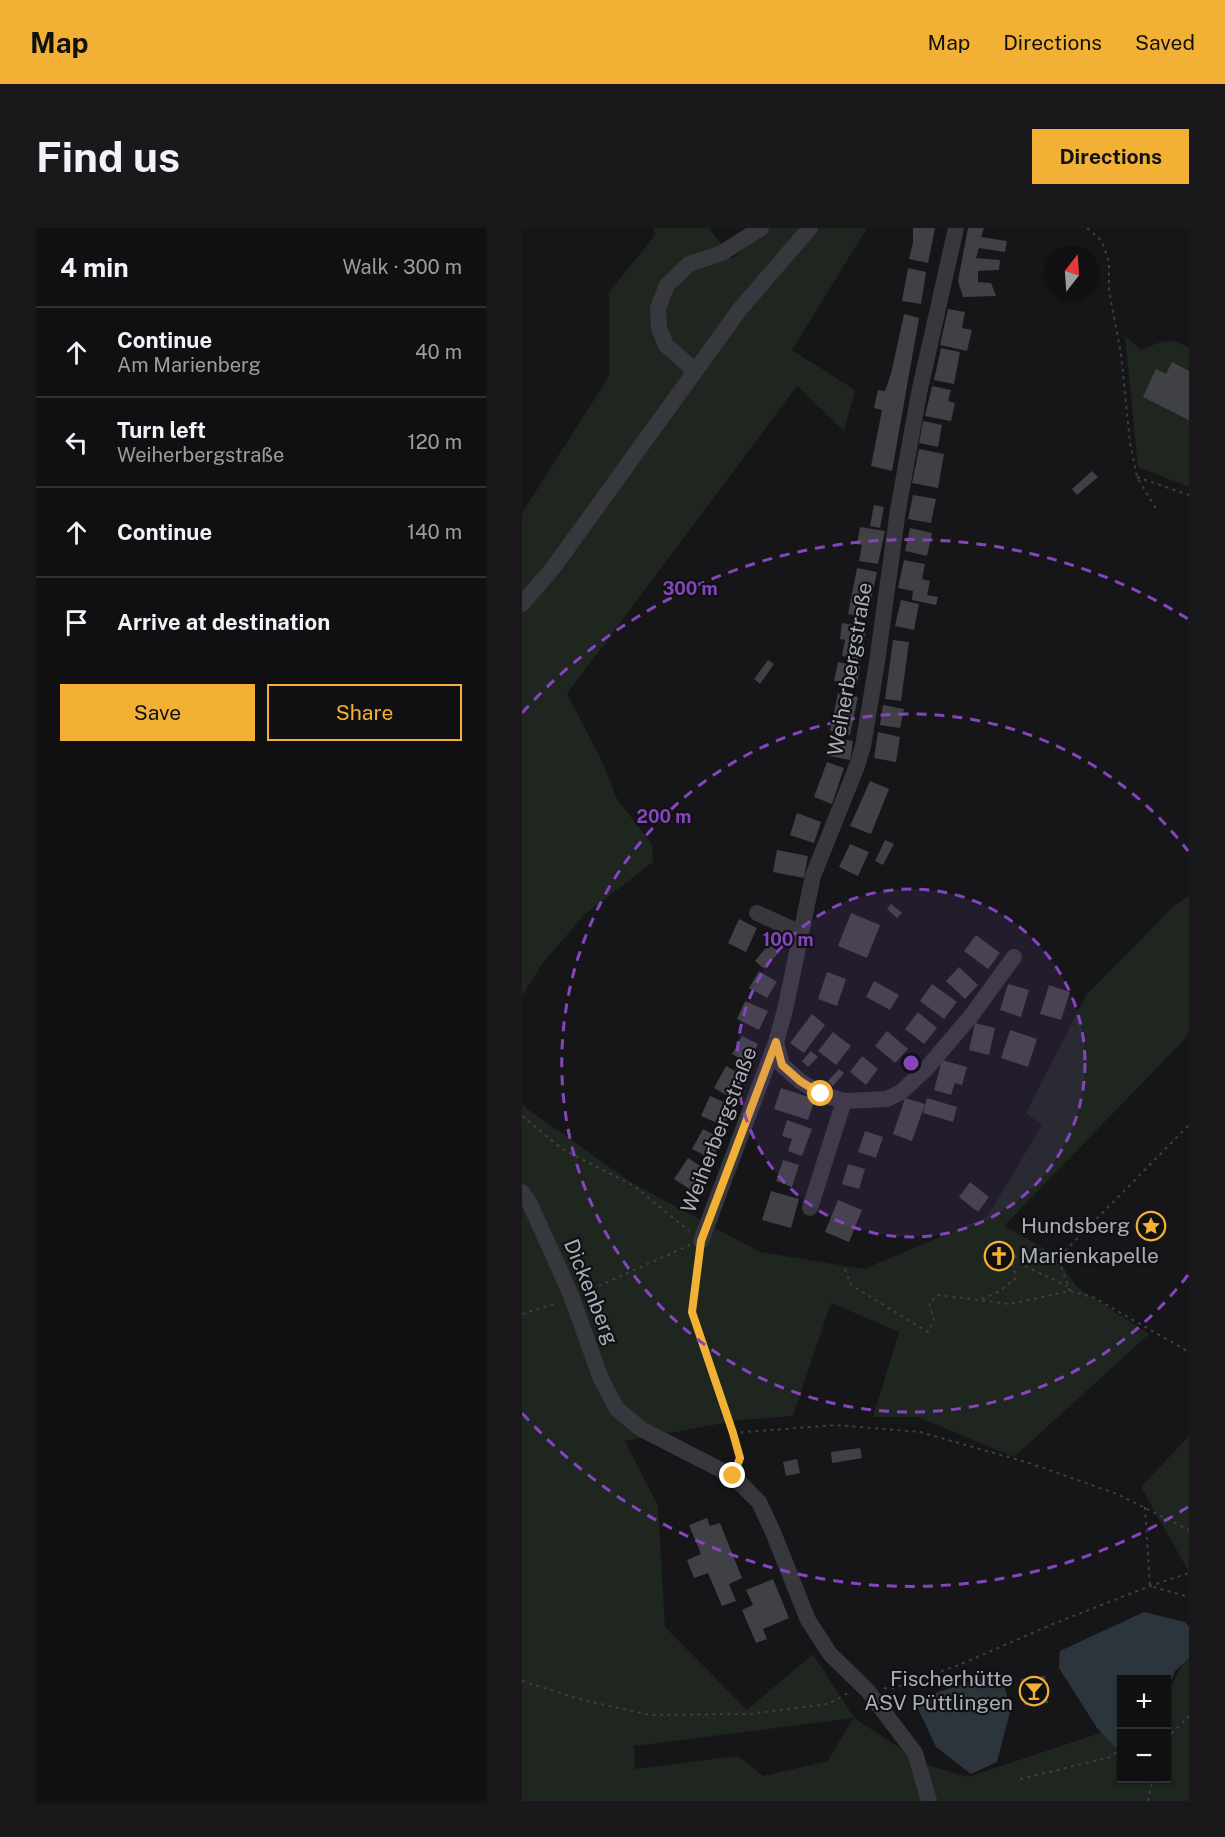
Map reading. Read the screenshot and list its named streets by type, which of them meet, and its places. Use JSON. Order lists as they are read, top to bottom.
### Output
{
  "streets": {
    "street": ["Weiherbergstraße", "Dickenberg"]
  },
  "places": {
    "place": ["Hundsberg"],
    "church": ["Marienkapelle"],
    "bar": ["Fischerhütte ASV Püttlingen"]
  },
  "north": "top",
  "page": {
    "header": "Map",
    "nav": ["Map", "Directions", "Saved"],
    "buttons": [
      "Directions",
      ["Save", "Share"]
    ],
    "title": "Find us",
    "heading": ["4 min", "Walk · 300 m"],
    "list": [
      ["Continue", "Am Marienberg", "40 m"],
      ["Turn left", "Weiherbergstraße", "120 m"],
      ["Continue", "140 m"],
      "Arrive at destination"
    ],
    "map_buttons": ["+", "−"]
  },
  "rings": ["300 m", "200 m", "100 m"]
}
